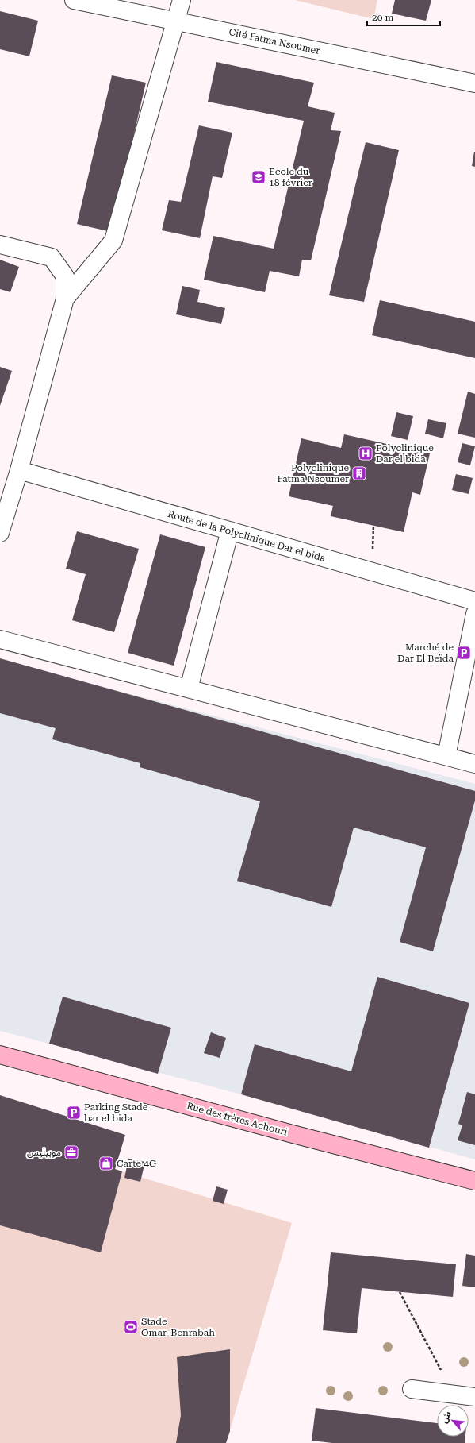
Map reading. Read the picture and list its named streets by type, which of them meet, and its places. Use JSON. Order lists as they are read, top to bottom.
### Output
{
  "streets": {
    "street": ["Cité Fatma Nsoumer", "Route de la Polyclinique Dar el bida", "Rue des frères Achouri"]
  },
  "places": {
    "school or university": ["Ecole du 18 février"],
    "hospital": ["Polyclinique Dar el bida"],
    "building": ["Polyclinique Fatma Nsoumer"],
    "parking": ["Marché de Dar El Beïda", "Parking Stade bar el bida"],
    "office": ["موبيليس"],
    "shop": ["Carte 4G"],
    "sports": ["Stade Omar-Benrabah"]
  },
  "scale_bar": "20 m",
  "north": "top left"
}
